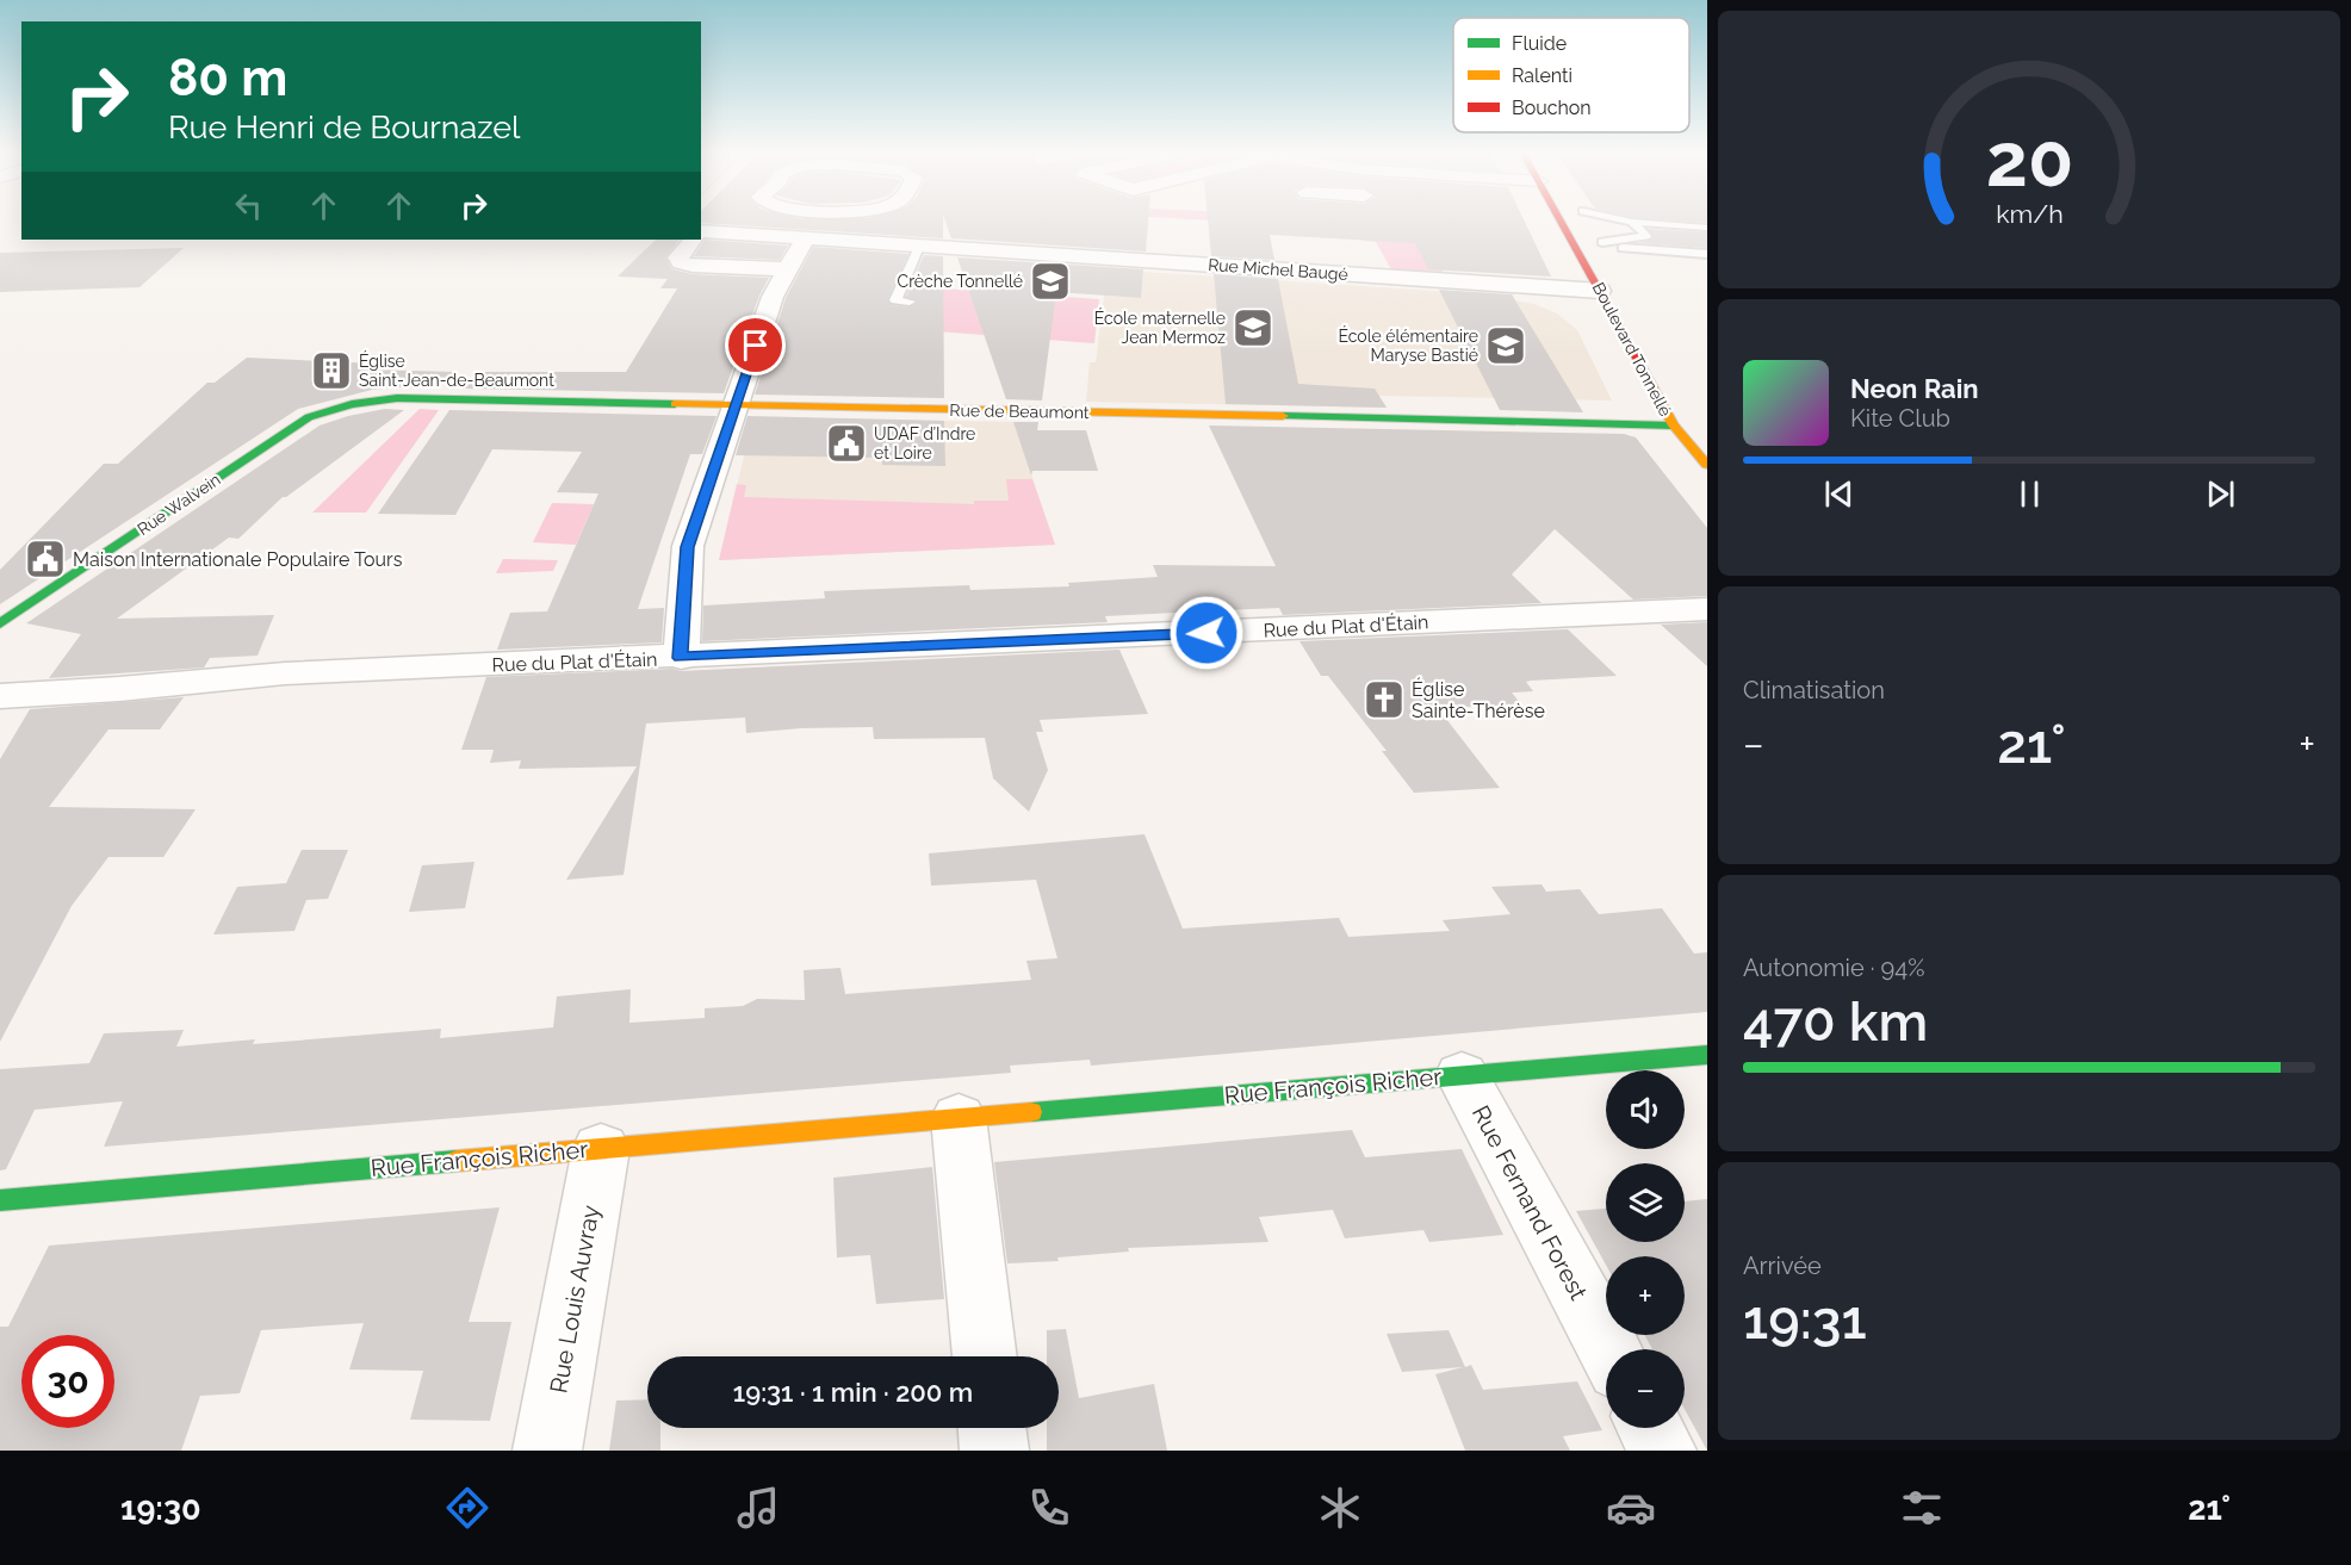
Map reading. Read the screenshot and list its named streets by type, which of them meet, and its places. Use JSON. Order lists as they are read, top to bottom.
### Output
{
  "streets": {
    "street": [
      "Rue Michel Baugé",
      "Boulevard Tonnellé",
      "Rue de Beaumont",
      "Rue Walvein",
      "Rue du Plat d'Étain",
      "Rue François Richer",
      "Rue Fernand Forest",
      "Rue Louis Auvray"
    ]
  },
  "crossings": [
    ["Rue Michel Baugé", "Boulevard Tonnellé"],
    ["Boulevard Tonnellé", "Rue de Beaumont"],
    ["Rue de Beaumont", "Rue Walvein"],
    ["Rue François Richer", "Rue Fernand Forest"],
    ["Rue François Richer", "Rue Louis Auvray"]
  ],
  "places": {
    "school or university": ["Crèche Tonnellé", "École maternelle Jean Mermoz", "École élémentaire Maryse Bastié"],
    "building": ["Église Saint-Jean-de-Beaumont"],
    "public building": ["UDAF d’Indre et Loire", "Maison Internationale Populaire Tours"],
    "church": ["Église Sainte-Thérèse"]
  },
  "legend": ["Fluide", "Ralenti", "Bouchon"],
  "page": {
    "turn": ["80 m", "Rue Henri de Bournazel"],
    "song": ["Neon Rain", "Kite Club"],
    "tile": [
      "Climatisation",
      ["Autonomie · 94%", "470 km"],
      ["Arrivée", "19:31"]
    ],
    "heat": ["−", "21°", "+"],
    "map_buttons": ["+", "−"],
    "limit": "30",
    "trip": "19:31 · 1 min · 200 m",
    "tabs": ["19:30", "21°"],
    "gauge": ["20", "km/h"]
  }
}
